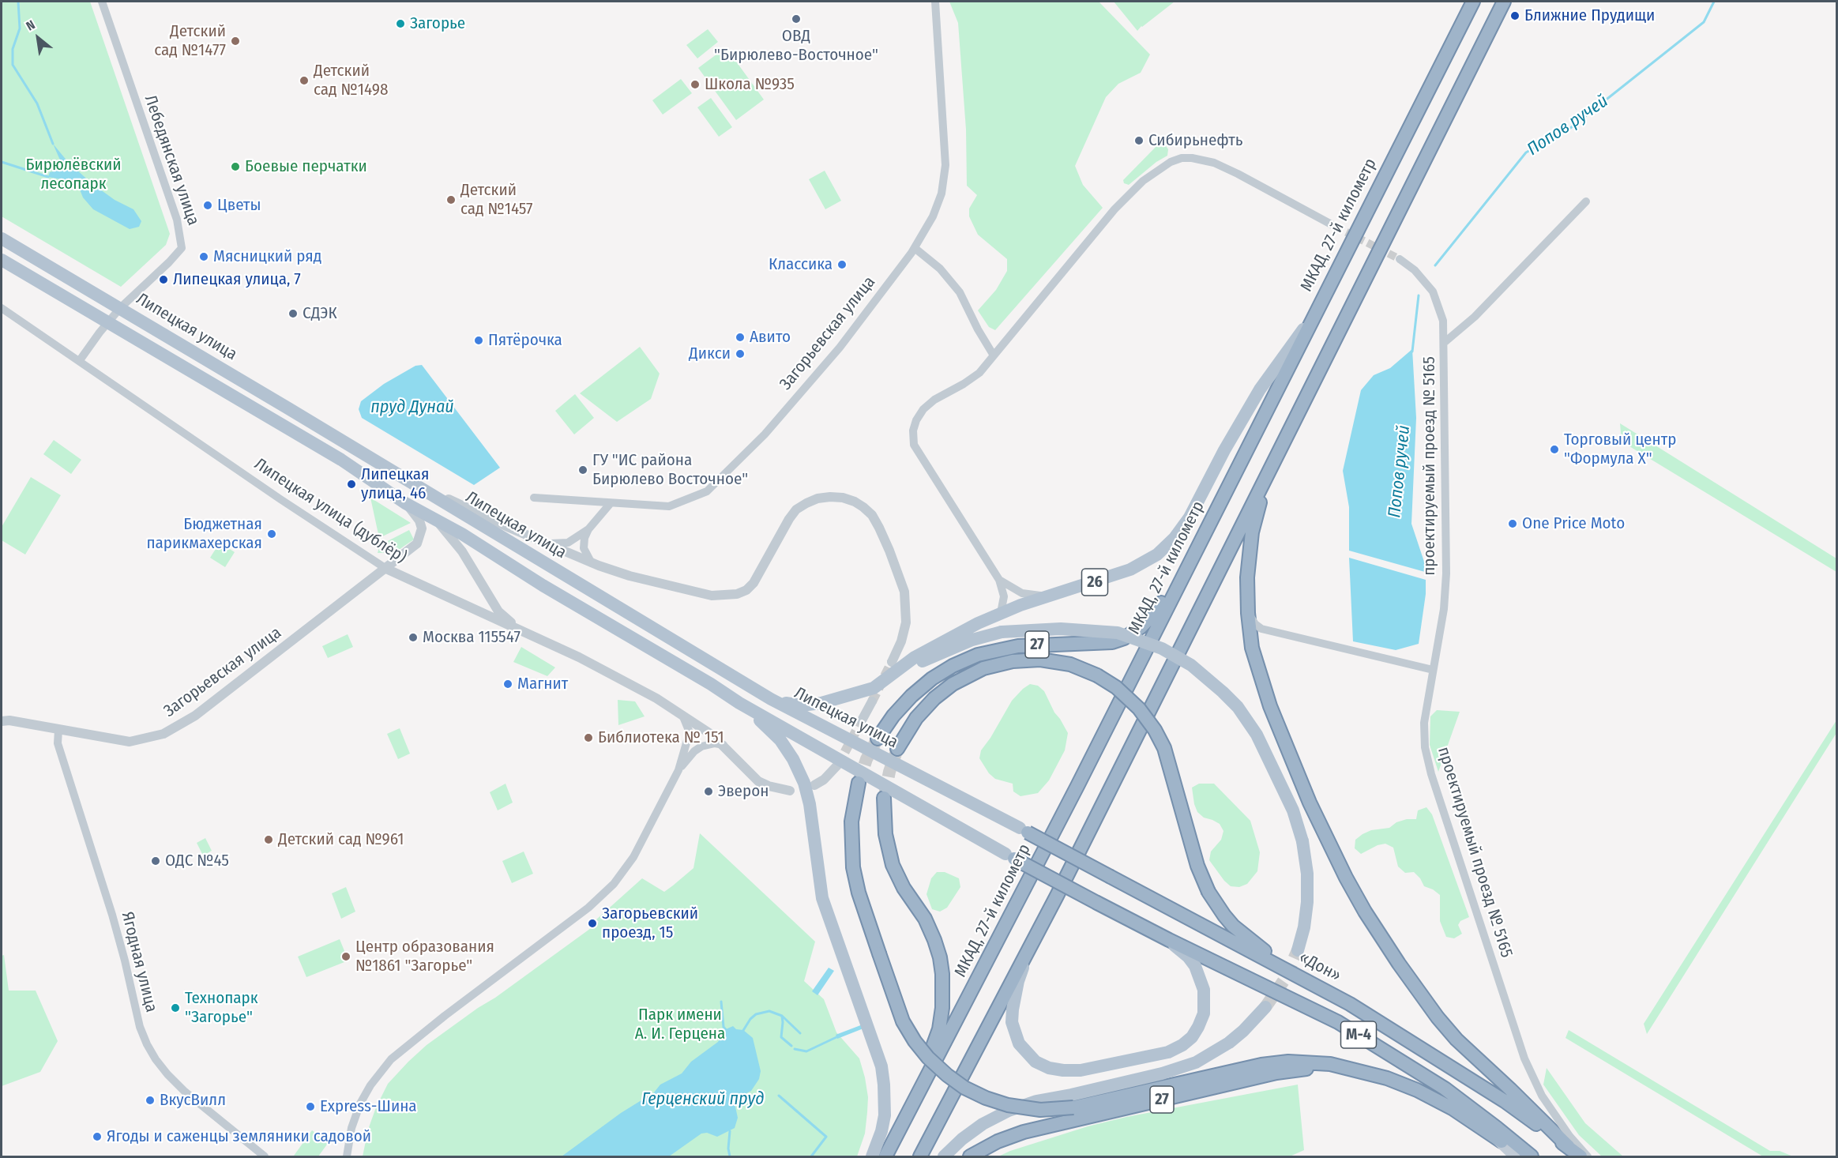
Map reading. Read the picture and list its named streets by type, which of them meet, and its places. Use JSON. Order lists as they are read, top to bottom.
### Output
{
  "streets": {
    "highway": [
      "МКАД, 27-й километр",
      "27",
      "«Дон»",
      "М-4"
    ],
    "main road": ["Липецкая улица", "26"],
    "street": [
      "Лебедянская улица",
      "Загорьевская улица",
      "проектируемый проезд № 5165",
      "Липецкая улица (дублёр)",
      "Ягодная улица"
    ]
  },
  "crossings": [
    ["Лебедянская улица", "Липецкая улица"],
    ["МКАД, 27-й километр", "26"],
    ["МКАД, 27-й километр", "27"],
    ["Липецкая улица", "26"],
    ["Липецкая улица", "«Дон»"],
    ["Загорьевская улица", "Липецкая улица (дублёр)"],
    ["Загорьевская улица", "Ягодная улица"]
  ],
  "water": ["Попов ручей", "пруд Дунай", "Герценский пруд"],
  "parks": ["Бирюлёвский лесопарк", "Парк имени А. И. Герцена"],
  "places": [
    "Ближние Прудищи",
    "ОВД \"Бирюлево-Восточное\"",
    "Загорье",
    "Детский сад №1477",
    "Детский сад №1498",
    "Школа №935",
    "Сибирьнефть",
    "Боевые перчатки",
    "Детский сад №1457",
    "Цветы",
    "Мясницкий ряд",
    "Классика",
    "Липецкая улица, 7",
    "СДЭК",
    "Авито",
    "Пятёрочка",
    "Дикси",
    "Торговый центр \"Формула X\"",
    "ГУ \"ИС района Бирюлево Восточное\"",
    "Липецкая улица, 46",
    "One Price Moto",
    "Бюджетная парикмахерская",
    "Москва 115547",
    "Магнит",
    "Библиотека № 151",
    "Эверон",
    "Детский сад №961",
    "ОДС №45",
    "Загорьевский проезд, 15",
    "Центр образования №1861 \"Загорье\"",
    "Технопарк \"Загорье\"",
    "ВкусВилл",
    "Express-Шина",
    "Ягоды и саженцы земляники садовой"
  ],
  "north": "top left"
}
